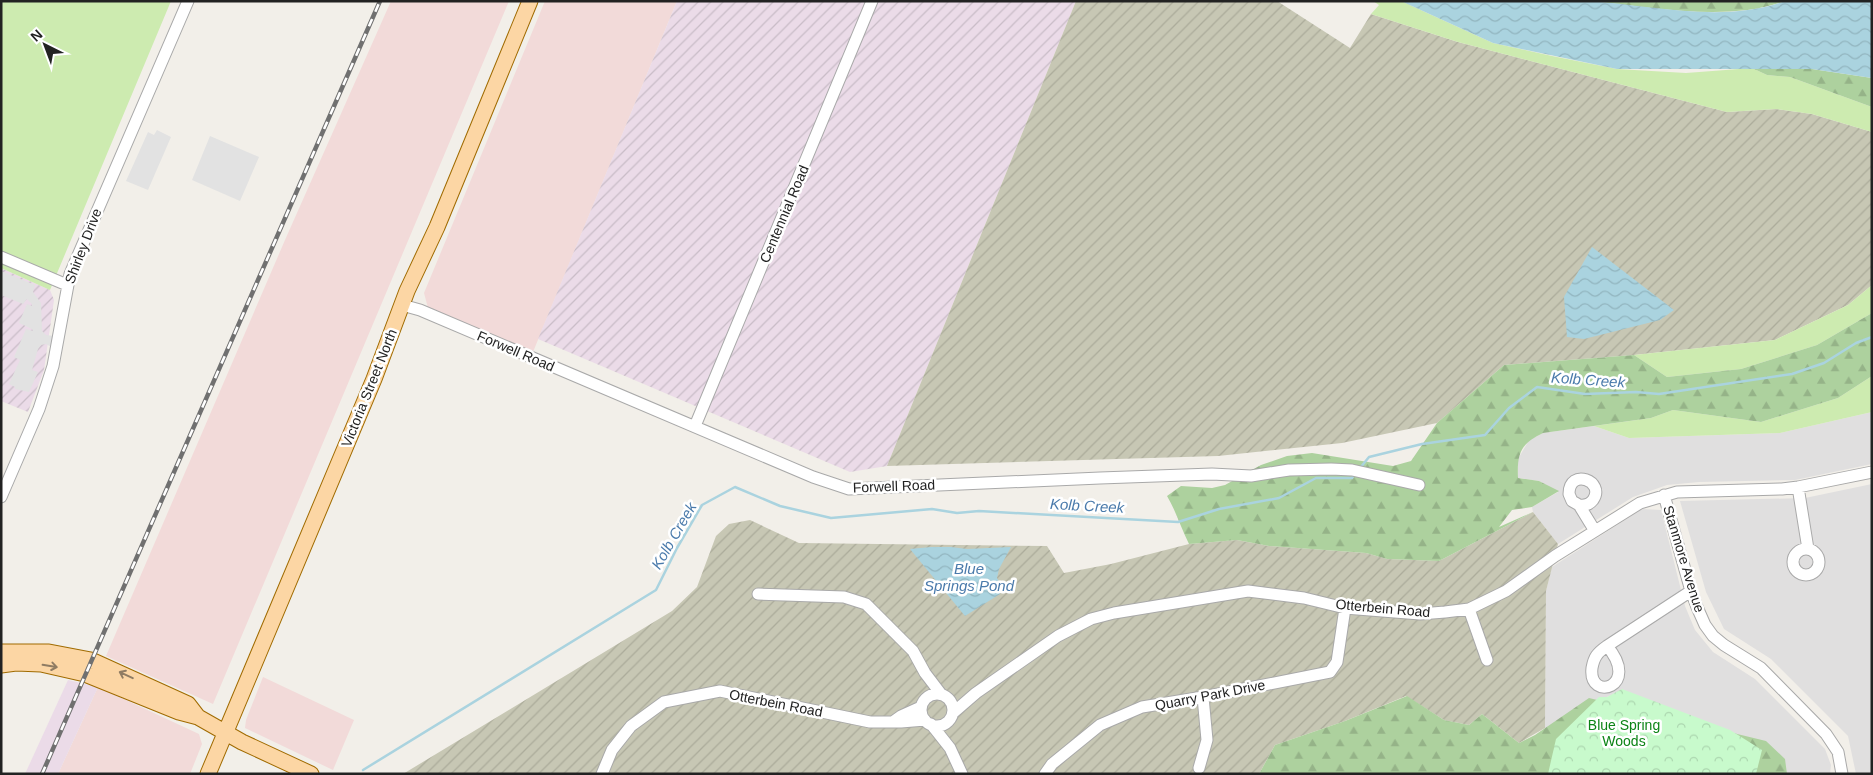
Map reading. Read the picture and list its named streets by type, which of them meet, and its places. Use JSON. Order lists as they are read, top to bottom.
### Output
{
  "streets": {
    "main road": ["Victoria Street North"],
    "street": [
      "Centennial Road",
      "Shirley Drive",
      "Forwell Road",
      "Stanmore Avenue",
      "Otterbein Road",
      "Quarry Park Drive"
    ]
  },
  "crossings": [
    ["Centennial Road", "Forwell Road"],
    ["Forwell Road", "Victoria Street North"],
    ["Stanmore Avenue", "Otterbein Road"],
    ["Otterbein Road", "Quarry Park Drive"]
  ],
  "water": ["Kolb Creek", "Blue Springs Pond"],
  "parks": ["Blue Spring Woods"],
  "north": "top left"
}
